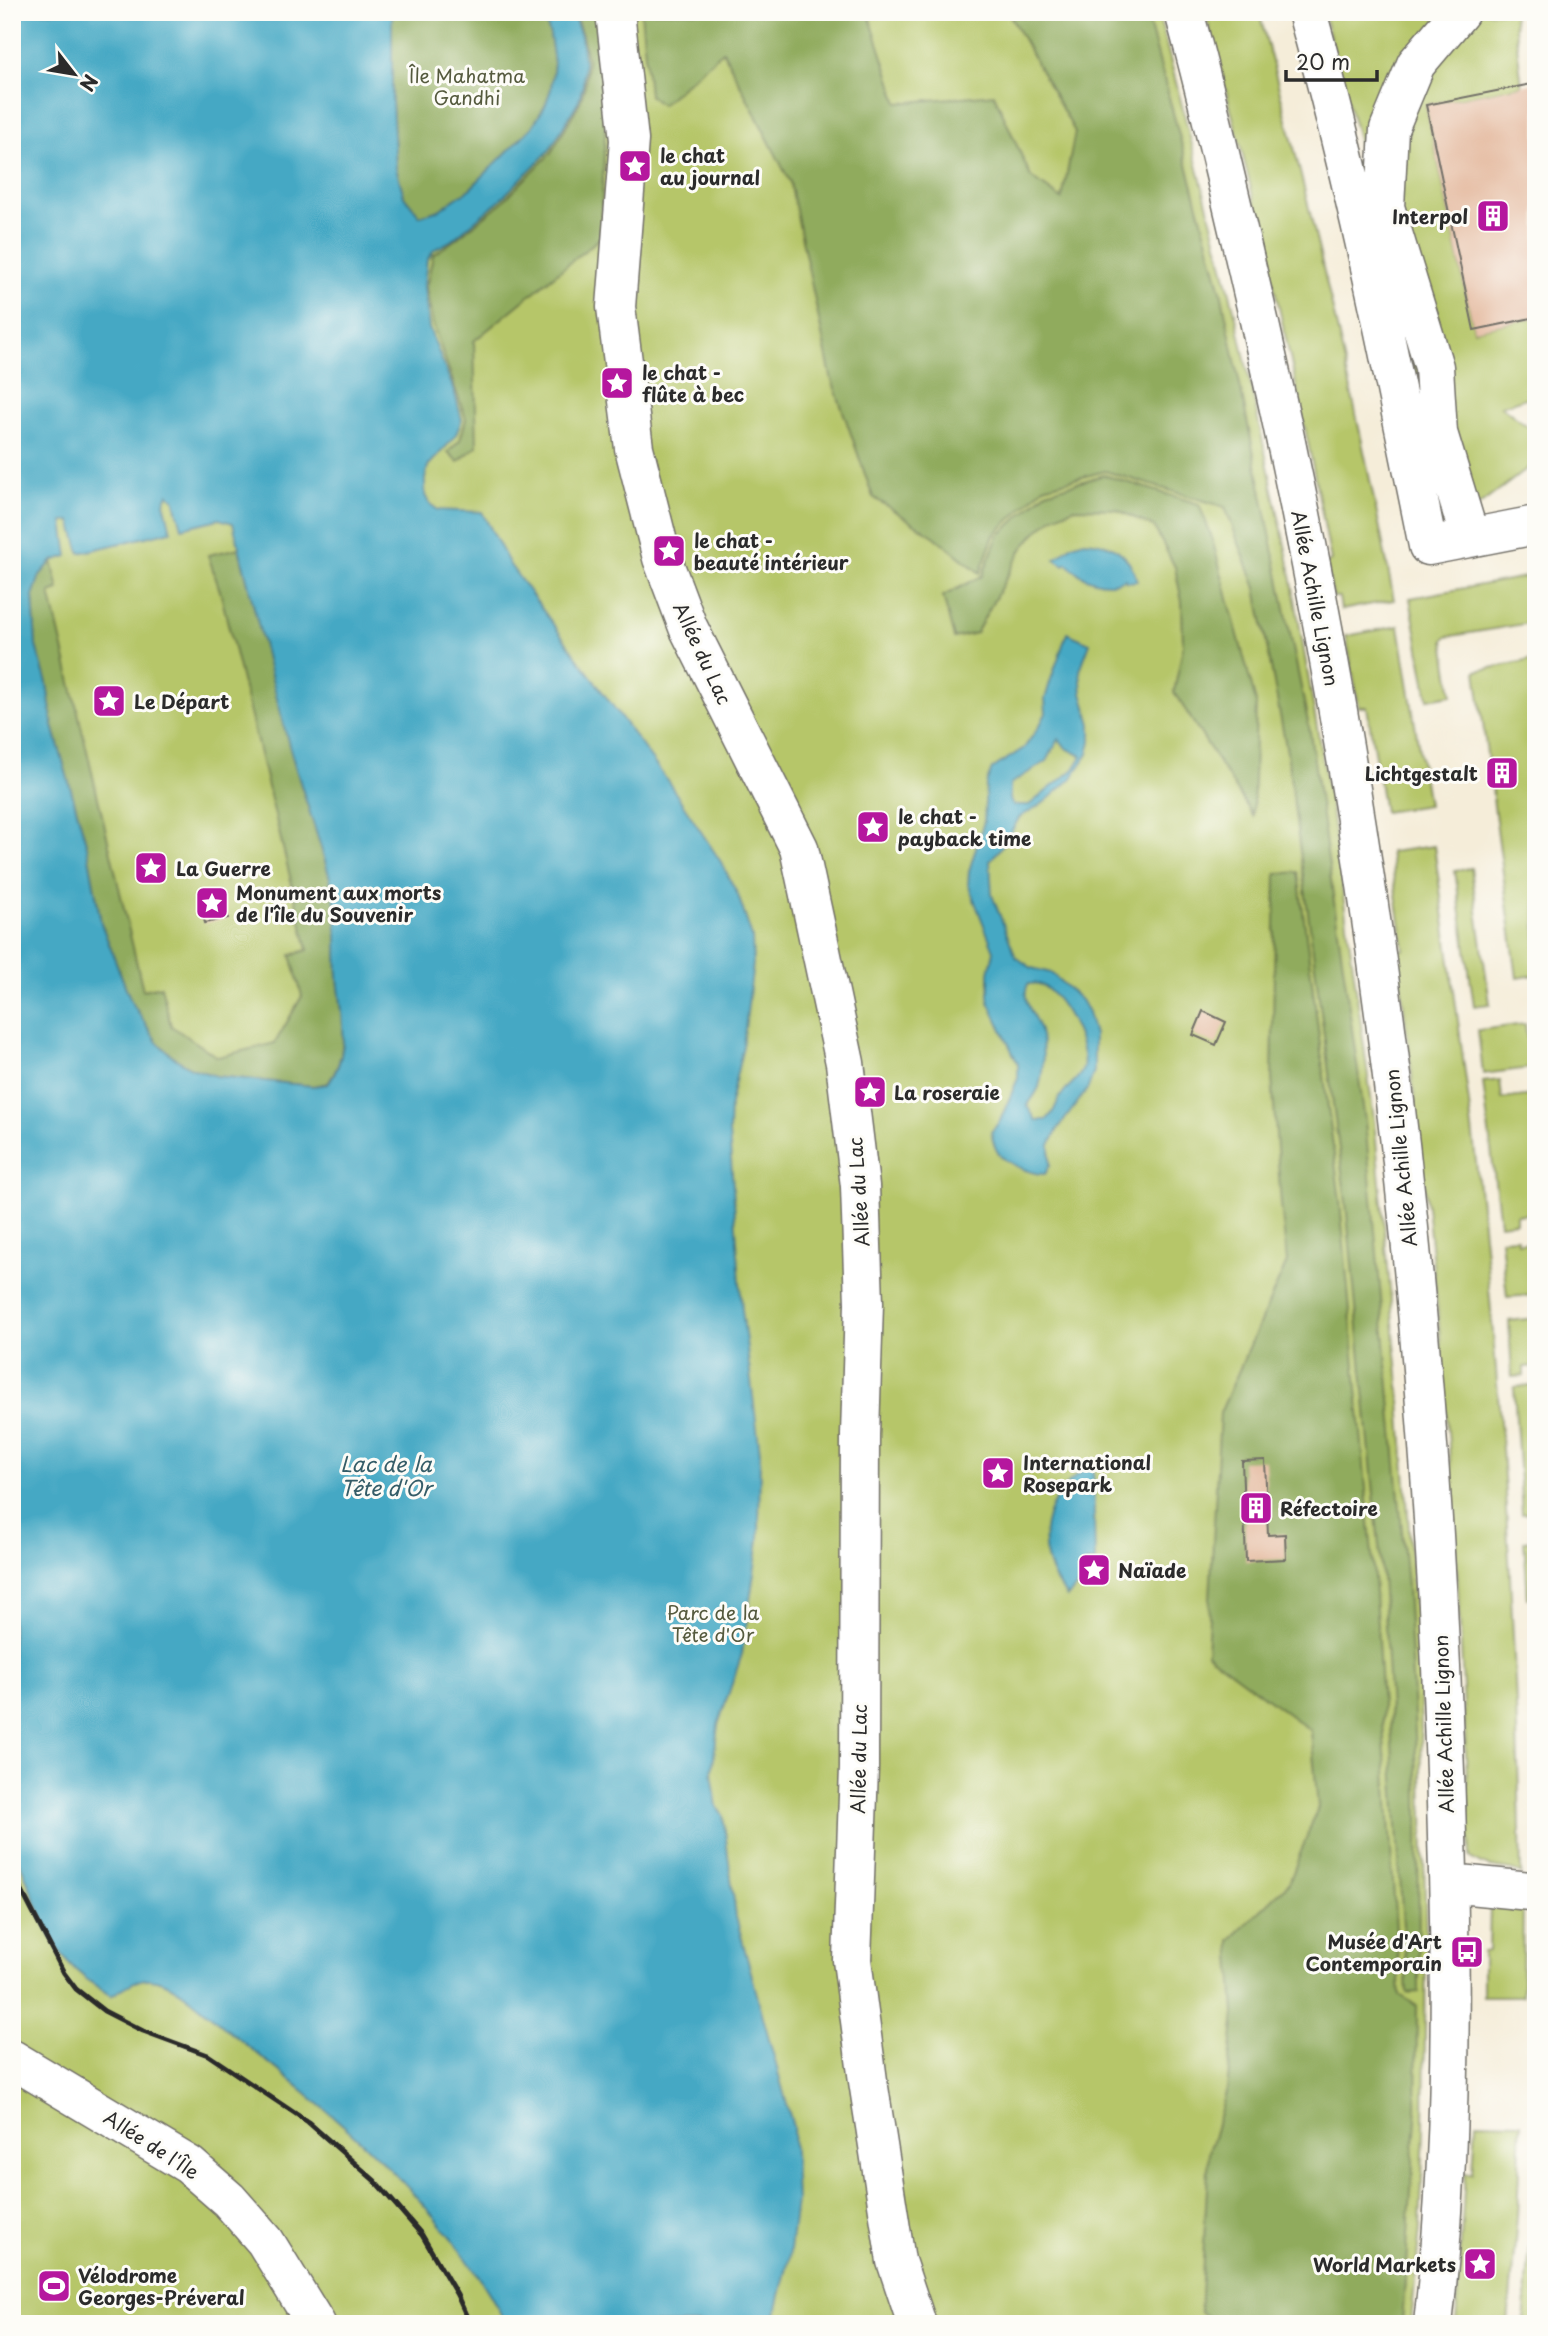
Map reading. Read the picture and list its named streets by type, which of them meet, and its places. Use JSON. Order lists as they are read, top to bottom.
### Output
{
  "streets": {
    "street": ["Allée Achille Lignon", "Allée du Lac", "Allée de l'Île"]
  },
  "water": ["Lac de la Tête d'Or"],
  "parks": ["Île Mahatma Gandhi", "Parc de la Tête d'Or"],
  "places": {
    "place": [
      "le chat au journal",
      "le chat - flûte à bec",
      "le chat - beauté intérieur",
      "Le Départ",
      "le chat - payback time",
      "La Guerre",
      "Monument aux morts de l'île du Souvenir",
      "La roseraie",
      "International Rosepark",
      "Naïade",
      "World Markets"
    ],
    "building": ["Interpol", "Lichtgestalt", "Réfectoire"],
    "bus stop": ["Musée d'Art Contemporain"],
    "sports": ["Vélodrome Georges-Préveral"]
  },
  "scale_bar": "20 m",
  "north": "bottom right"
}
